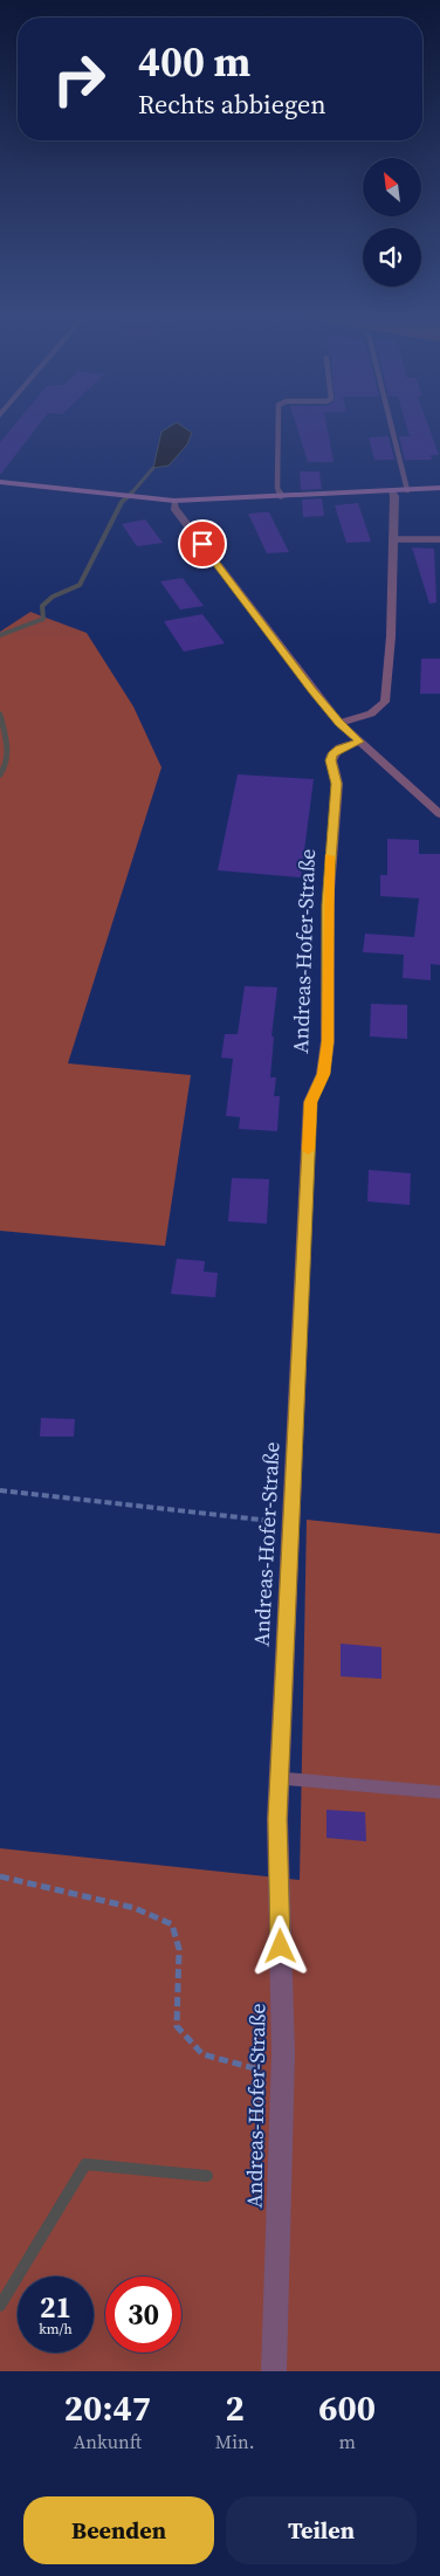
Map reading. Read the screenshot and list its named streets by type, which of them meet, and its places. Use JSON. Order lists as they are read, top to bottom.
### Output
{
  "streets": {
    "street": ["Andreas-Hofer-Straße"]
  },
  "north": "top left",
  "page": {
    "turn": ["400 m", "Rechts abbiegen"],
    "speed": "21 km/h",
    "limit": "30",
    "eta": [
      "20:47",
      "Ankunft",
      "2",
      "Min.",
      "600",
      "m"
    ],
    "buttons": ["Beenden", "Teilen"]
  }
}
